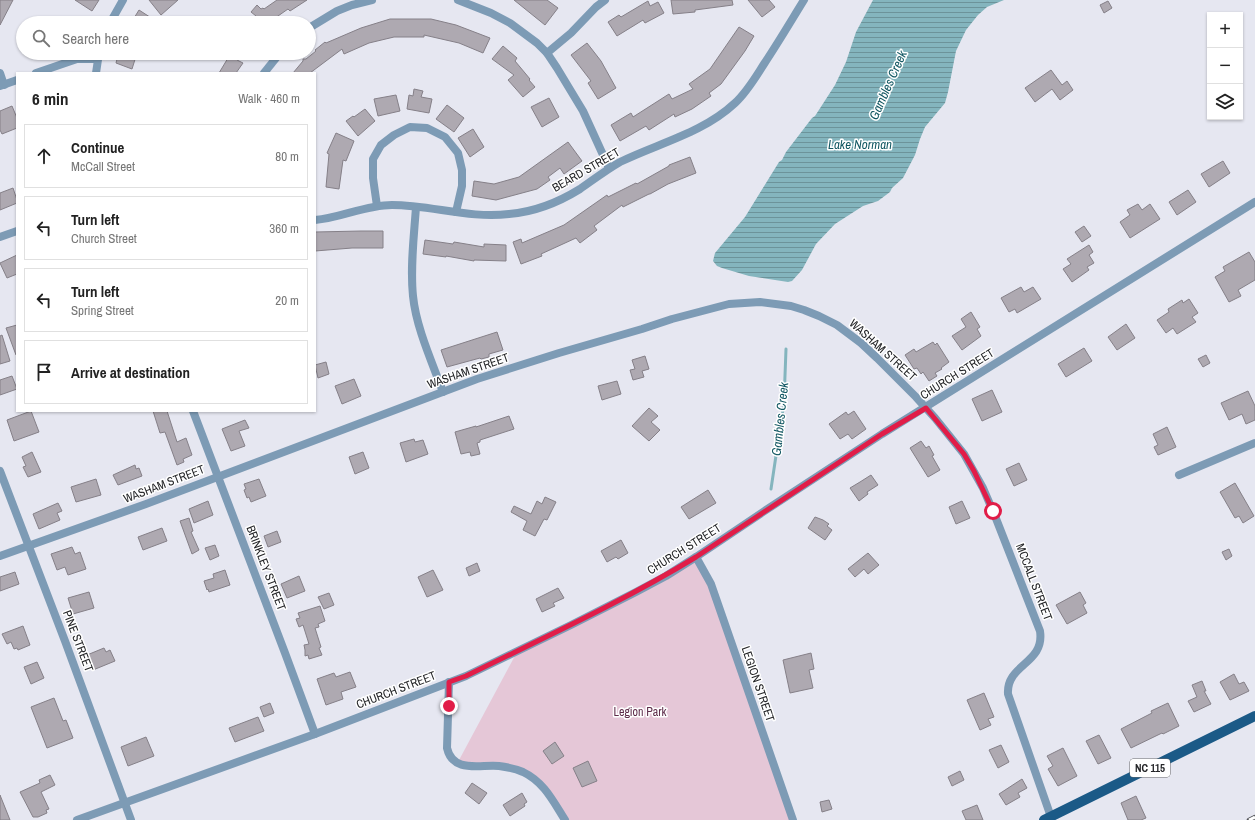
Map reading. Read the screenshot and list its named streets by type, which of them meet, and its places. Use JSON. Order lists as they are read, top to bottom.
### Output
{
  "streets": {
    "main road": ["NC 115"],
    "street": [
      "BEARD STREET",
      "WASHAM STREET",
      "CHURCH STREET",
      "BRINKLEY STREET",
      "MCCALL STREET",
      "PINE STREET",
      "LEGION STREET"
    ]
  },
  "crossings": [
    ["WASHAM STREET", "CHURCH STREET"],
    ["WASHAM STREET", "BRINKLEY STREET"],
    ["WASHAM STREET", "MCCALL STREET"],
    ["WASHAM STREET", "PINE STREET"],
    ["CHURCH STREET", "BRINKLEY STREET"],
    ["CHURCH STREET", "MCCALL STREET"],
    ["CHURCH STREET", "PINE STREET"],
    ["CHURCH STREET", "LEGION STREET"],
    ["MCCALL STREET", "NC 115"]
  ],
  "water": ["Gambles Creek", "Lake Norman"],
  "parks": ["Legion Park"],
  "page": {
    "map_buttons": ["+", "−"],
    "search": "Search here",
    "heading": ["6 min", "Walk · 460 m"],
    "list": [
      ["Continue", "McCall Street", "80 m"],
      ["Turn left", "Church Street", "360 m"],
      ["Turn left", "Spring Street", "20 m"],
      "Arrive at destination"
    ]
  }
}
